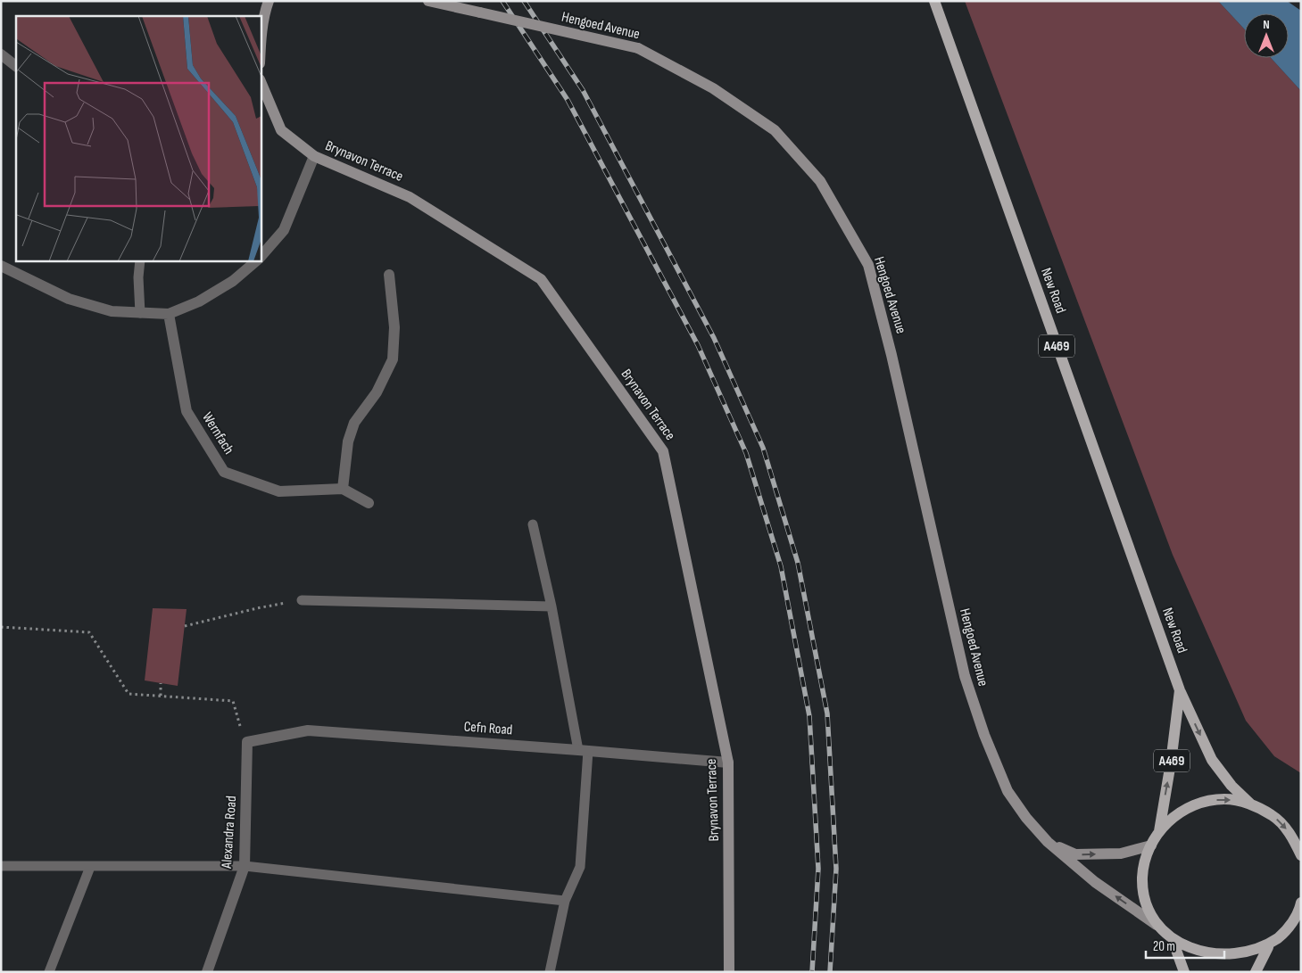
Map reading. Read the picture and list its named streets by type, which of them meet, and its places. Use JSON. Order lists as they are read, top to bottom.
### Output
{
  "streets": {
    "main road": ["New Road", "A469"],
    "street": [
      "Hengoed Avenue",
      "Brynavon Terrace",
      "Wernfach",
      "Cefn Road",
      "Alexandra Road"
    ]
  },
  "crossings": [
    ["Brynavon Terrace", "Cefn Road"],
    ["Cefn Road", "Alexandra Road"]
  ],
  "scale_bar": "20 m",
  "north": "top"
}
